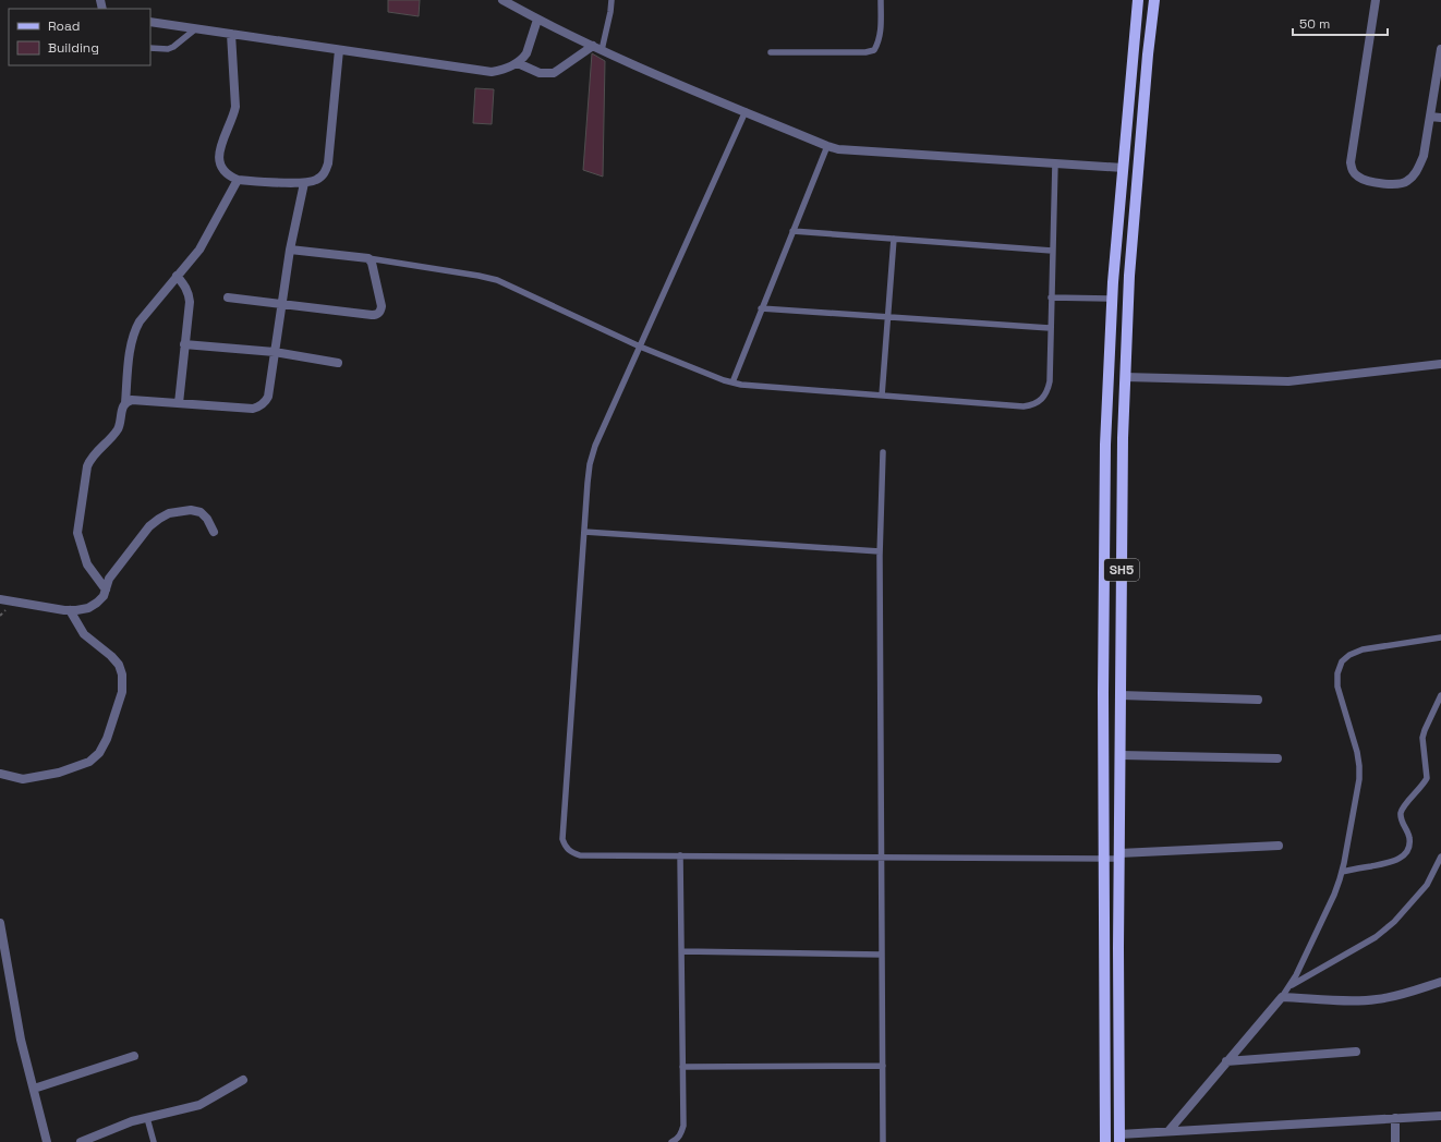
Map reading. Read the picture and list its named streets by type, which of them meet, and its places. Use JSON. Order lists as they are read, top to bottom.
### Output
{
  "streets": {
    "main road": ["SH5"]
  },
  "legend": ["Road", "Building"],
  "scale_bar": "50 m"
}
